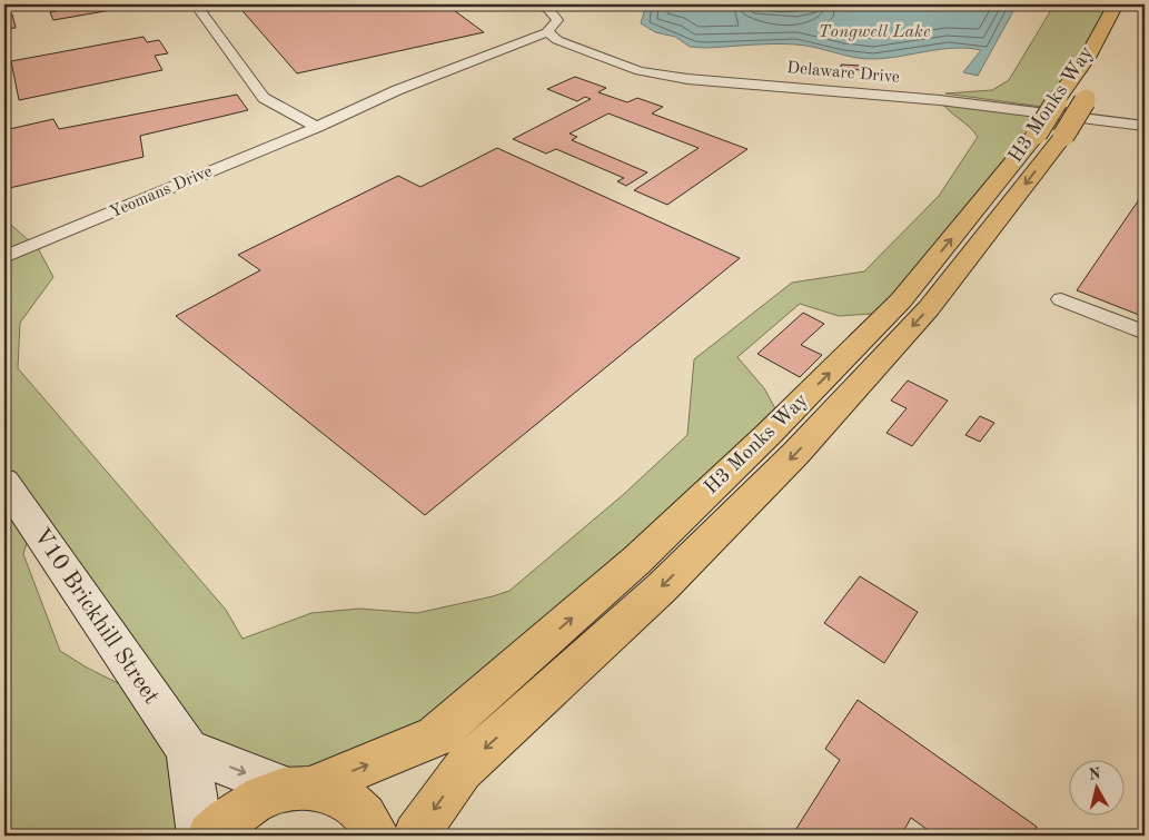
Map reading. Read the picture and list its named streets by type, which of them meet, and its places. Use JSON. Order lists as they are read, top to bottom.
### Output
{
  "streets": {
    "main road": ["H3 Monks Way"],
    "street": ["Delaware Drive", "Yeomans Drive", "V10 Brickhill Street"]
  },
  "crossings": [
    ["Delaware Drive", "Yeomans Drive"]
  ],
  "water": ["Tongwell Lake"],
  "north": "top"
}
